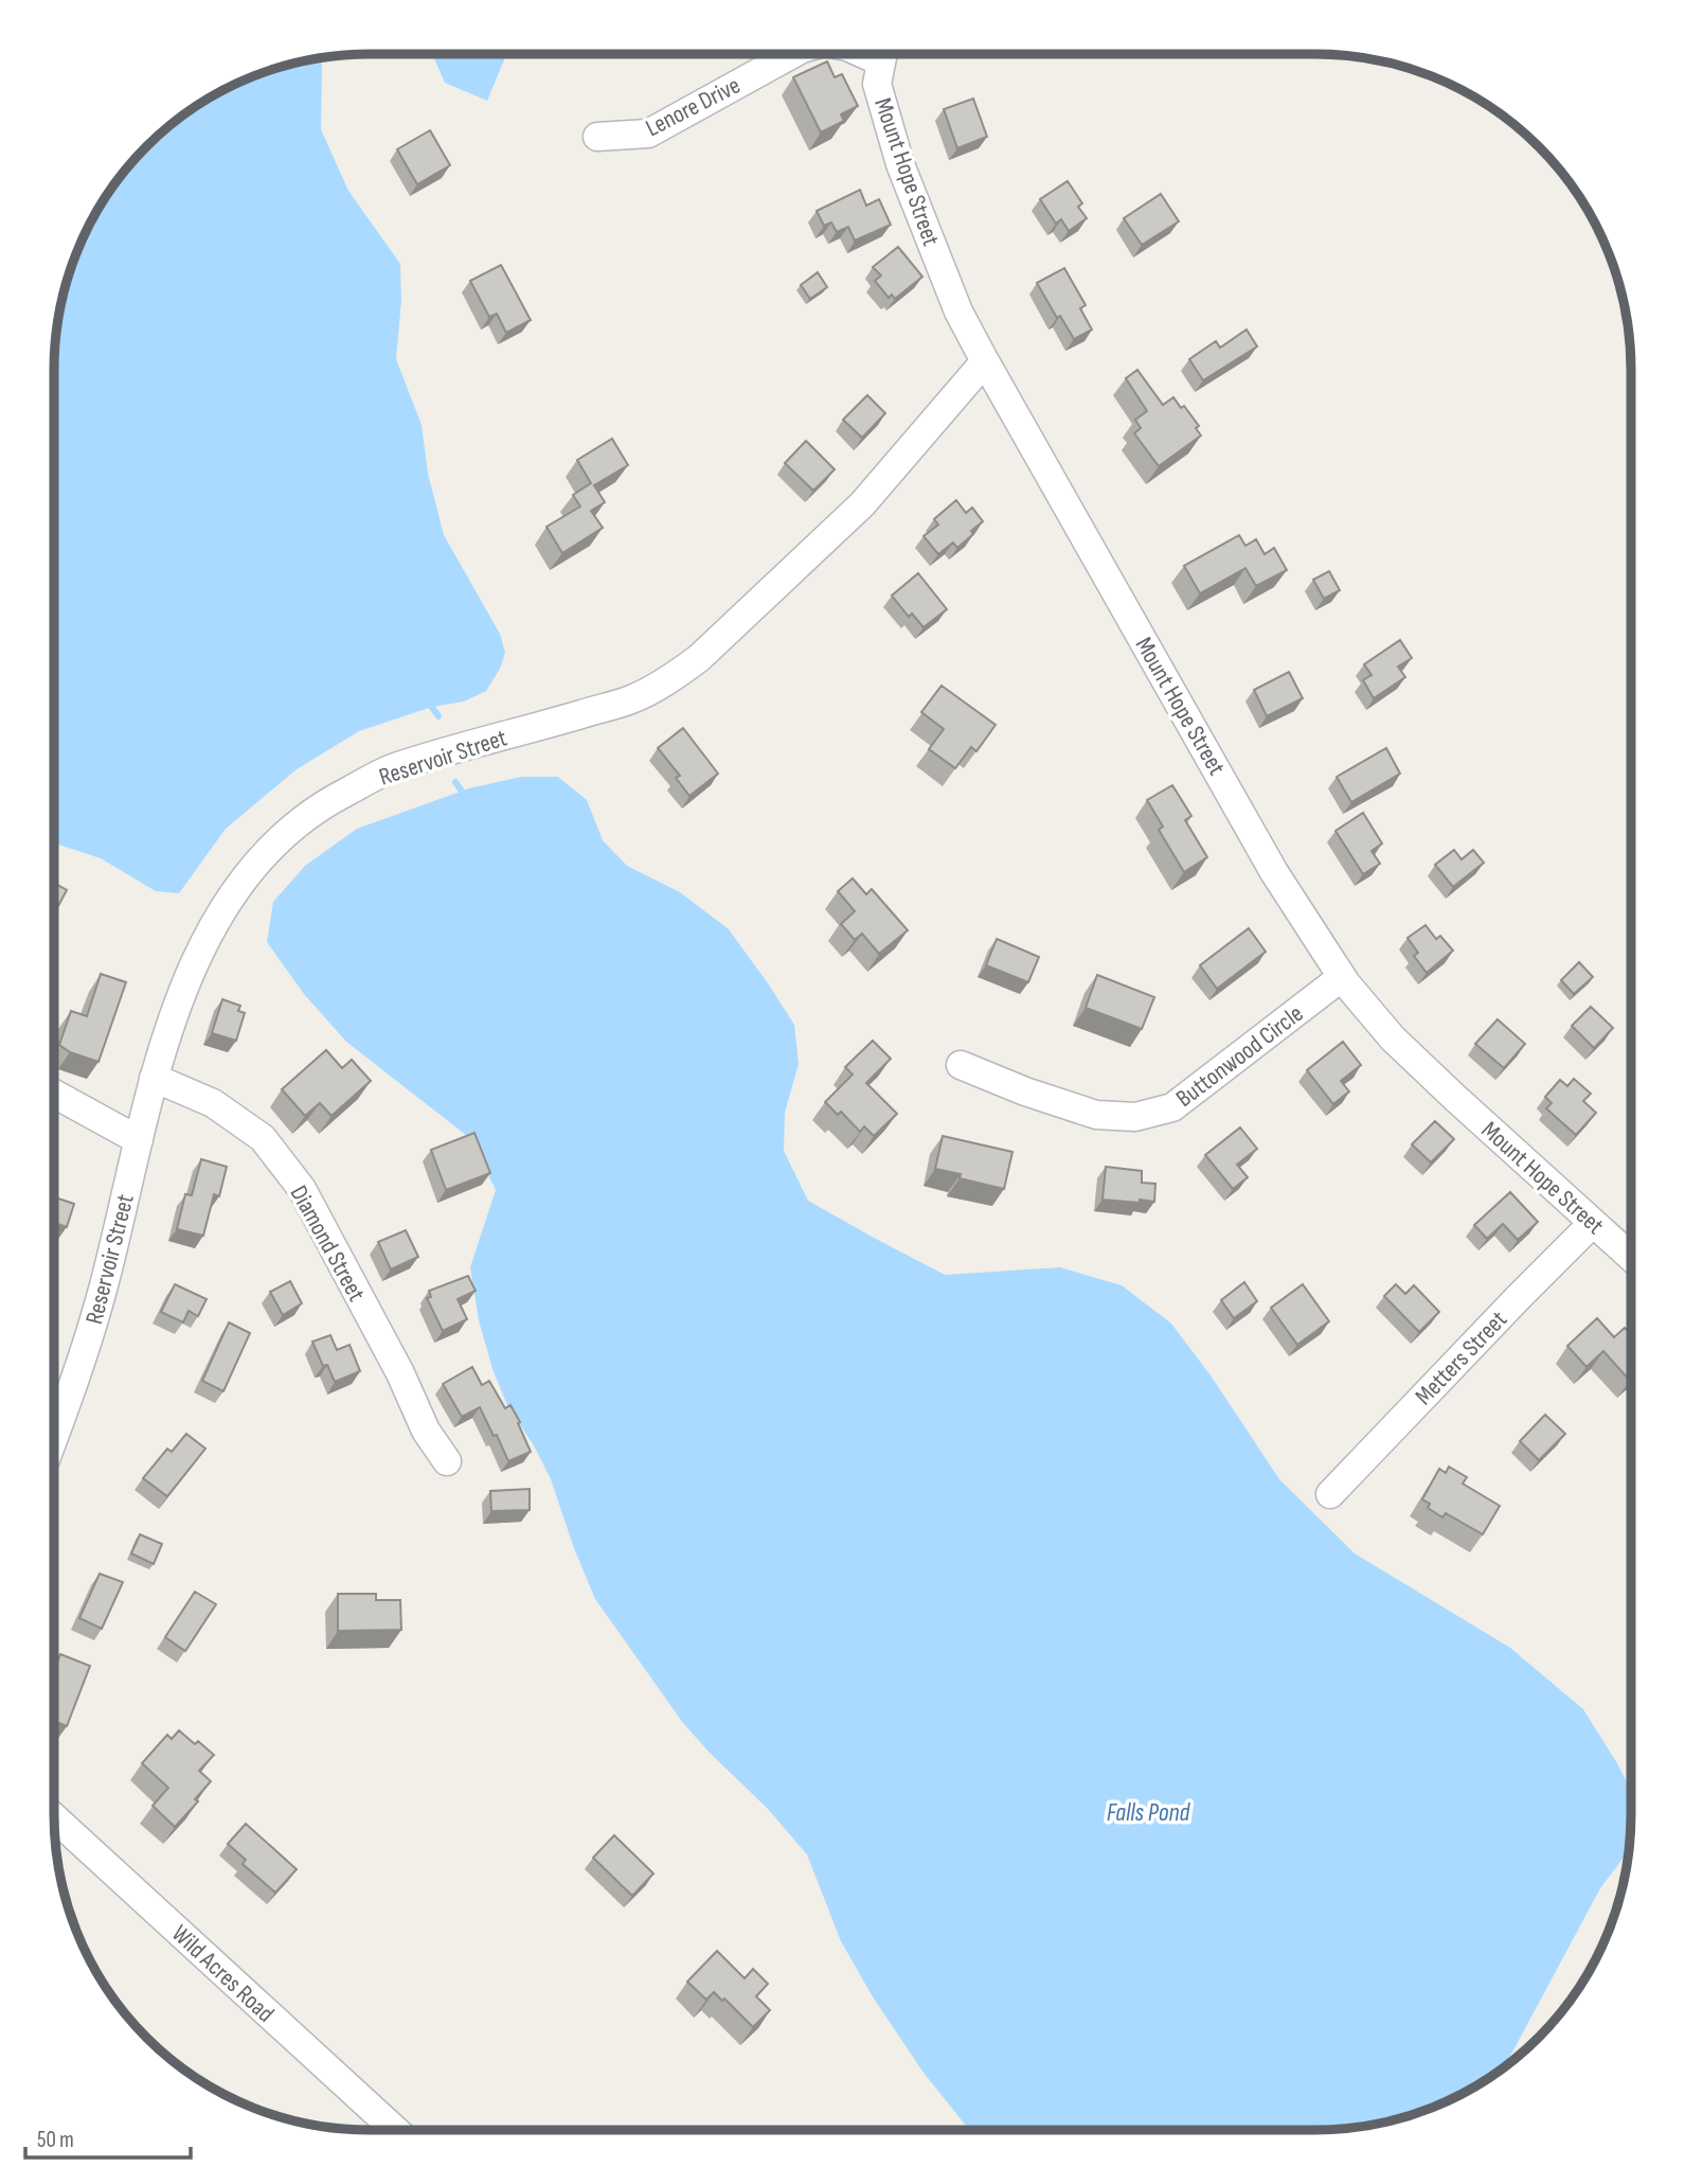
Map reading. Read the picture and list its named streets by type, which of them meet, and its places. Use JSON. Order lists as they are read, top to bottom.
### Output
{
  "streets": {
    "street": [
      "Lenore Drive",
      "Mount Hope Street",
      "Reservoir Street",
      "Buttonwood Circle",
      "Diamond Street",
      "Metters Street",
      "Wild Acres Road"
    ]
  },
  "crossings": [
    ["Mount Hope Street", "Reservoir Street"],
    ["Mount Hope Street", "Buttonwood Circle"],
    ["Mount Hope Street", "Metters Street"],
    ["Reservoir Street", "Diamond Street"]
  ],
  "water": ["Falls Pond"],
  "scale_bar": "50 m"
}
